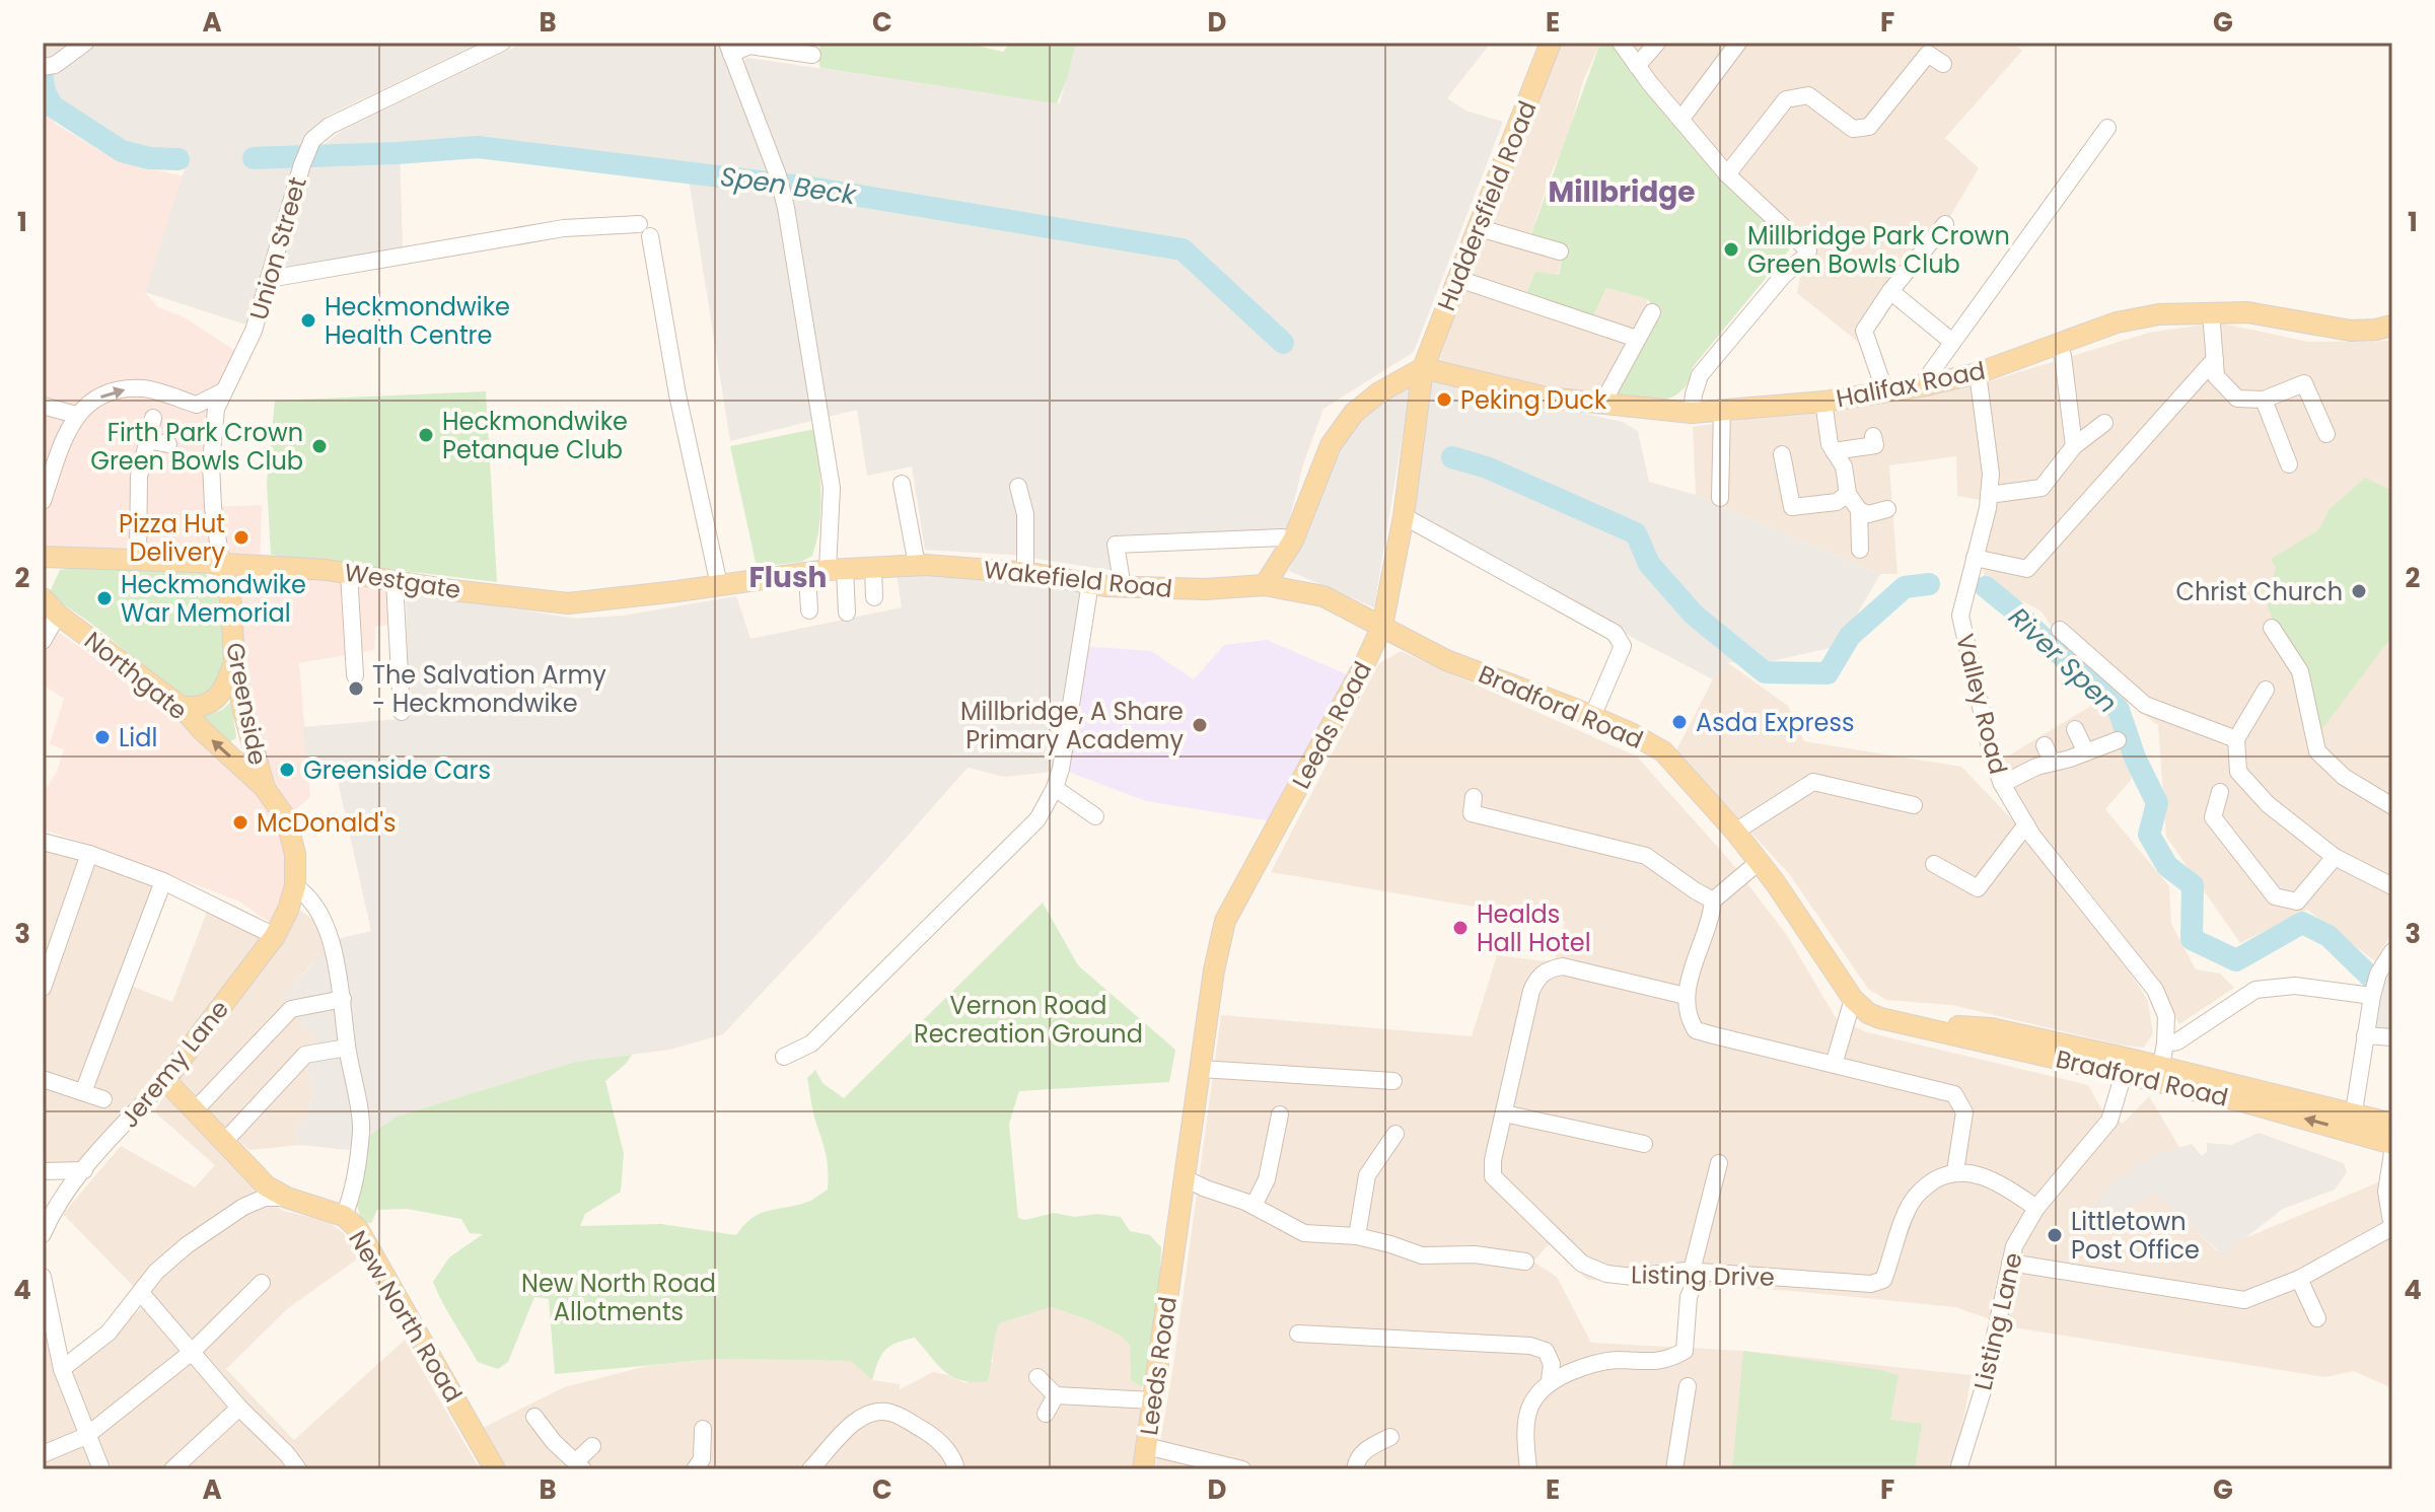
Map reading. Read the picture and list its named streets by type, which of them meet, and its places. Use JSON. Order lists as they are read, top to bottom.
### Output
{
  "streets": {
    "main road": [
      "Huddersfield Road",
      "Halifax Road",
      "Wakefield Road",
      "Westgate",
      "Northgate",
      "Greenside",
      "Bradford Road",
      "Leeds Road",
      "Jeremy Lane",
      "New North Road"
    ],
    "street": [
      "Union Street",
      "Valley Road",
      "Listing Drive",
      "Listing Lane"
    ]
  },
  "crossings": [
    ["Huddersfield Road", "Halifax Road"],
    ["Huddersfield Road", "Leeds Road"],
    ["Union Street", "Westgate"],
    ["Union Street", "Greenside"],
    ["Halifax Road", "Valley Road"],
    ["Halifax Road", "Leeds Road"],
    ["Wakefield Road", "Westgate"],
    ["Wakefield Road", "Bradford Road"],
    ["Westgate", "Greenside"],
    ["Northgate", "Greenside"],
    ["Greenside", "Jeremy Lane"],
    ["Valley Road", "Bradford Road"],
    ["Bradford Road", "Leeds Road"],
    ["Bradford Road", "Listing Lane"],
    ["Jeremy Lane", "New North Road"]
  ],
  "one_way": ["Northgate"],
  "districts": ["Millbridge", "Flush"],
  "water": ["Spen Beck", "River Spen"],
  "parks": ["Vernon Road Recreation Ground", "New North Road Allotments"],
  "places": [
    "Millbridge Park Crown Green Bowls Club",
    "Heckmondwike Health Centre",
    "Peking Duck",
    "Heckmondwike Petanque Club",
    "Firth Park Crown Green Bowls Club",
    "Pizza Hut Delivery",
    "Christ Church",
    "Heckmondwike War Memorial",
    "The Salvation Army - Heckmondwike",
    "Asda Express",
    "Millbridge, A Share Primary Academy",
    "Lidl",
    "Greenside Cars",
    "McDonald's",
    "Healds Hall Hotel",
    "Littletown Post Office"
  ],
  "grid": {
    "columns": [
      "A",
      "B",
      "C",
      "D",
      "E",
      "F",
      "G"
    ],
    "rows": [
      "1",
      "2",
      "3",
      "4"
    ]
  }
}
